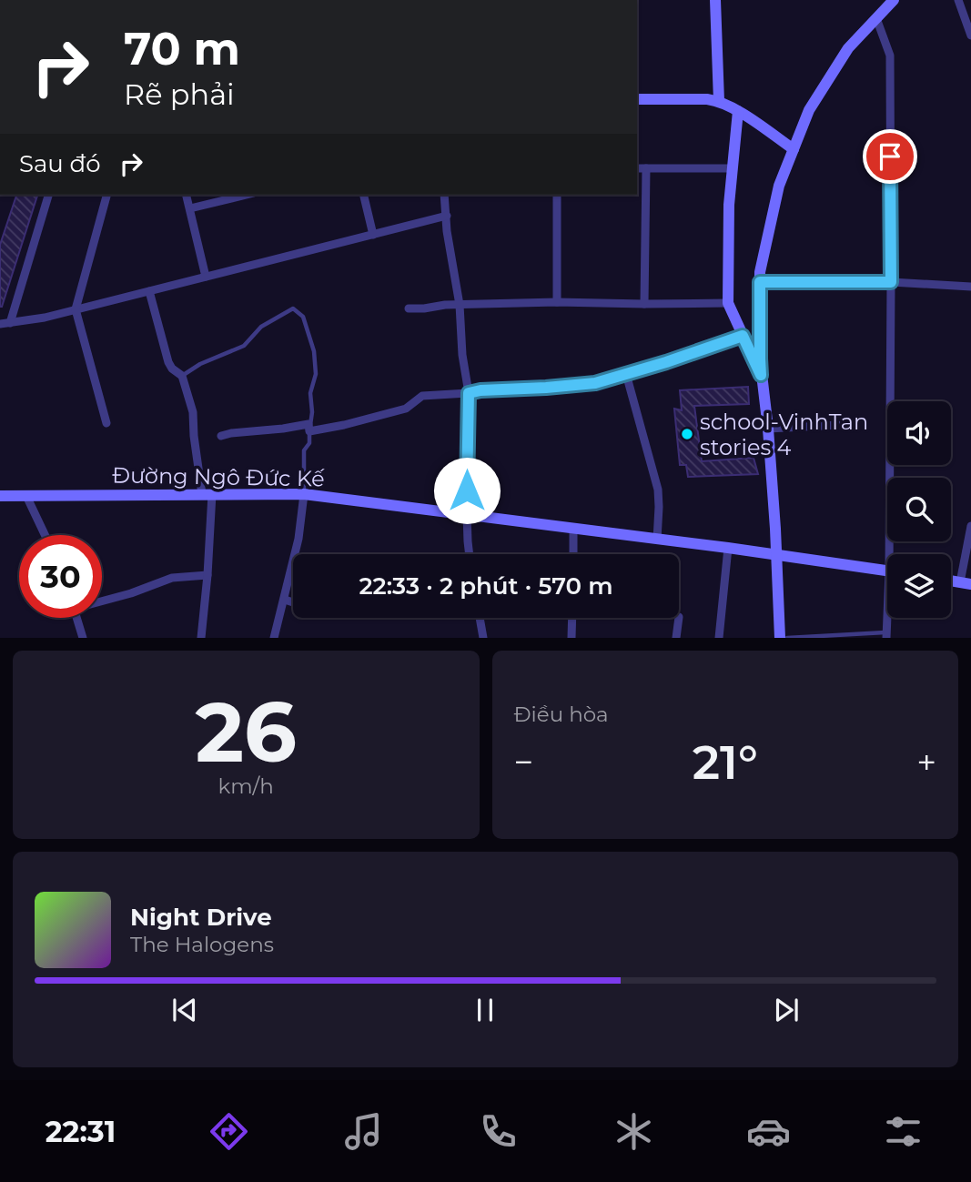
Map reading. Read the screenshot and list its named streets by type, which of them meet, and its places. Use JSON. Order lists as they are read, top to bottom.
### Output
{
  "streets": {
    "street": ["Đường Ngô Đức Kế"]
  },
  "places": ["school-VinhTan stories 4"],
  "page": {
    "turn": ["70 m", "Rẽ phải"],
    "then": "Sau đó",
    "limit": "30",
    "trip": "22:33 · 2 phút · 570 m",
    "tile": [
      ["26", "km/h"],
      "Điều hòa"
    ],
    "heat": ["−", "21°", "+"],
    "song": ["Night Drive", "The Halogens"],
    "tabs": "22:31"
  }
}
